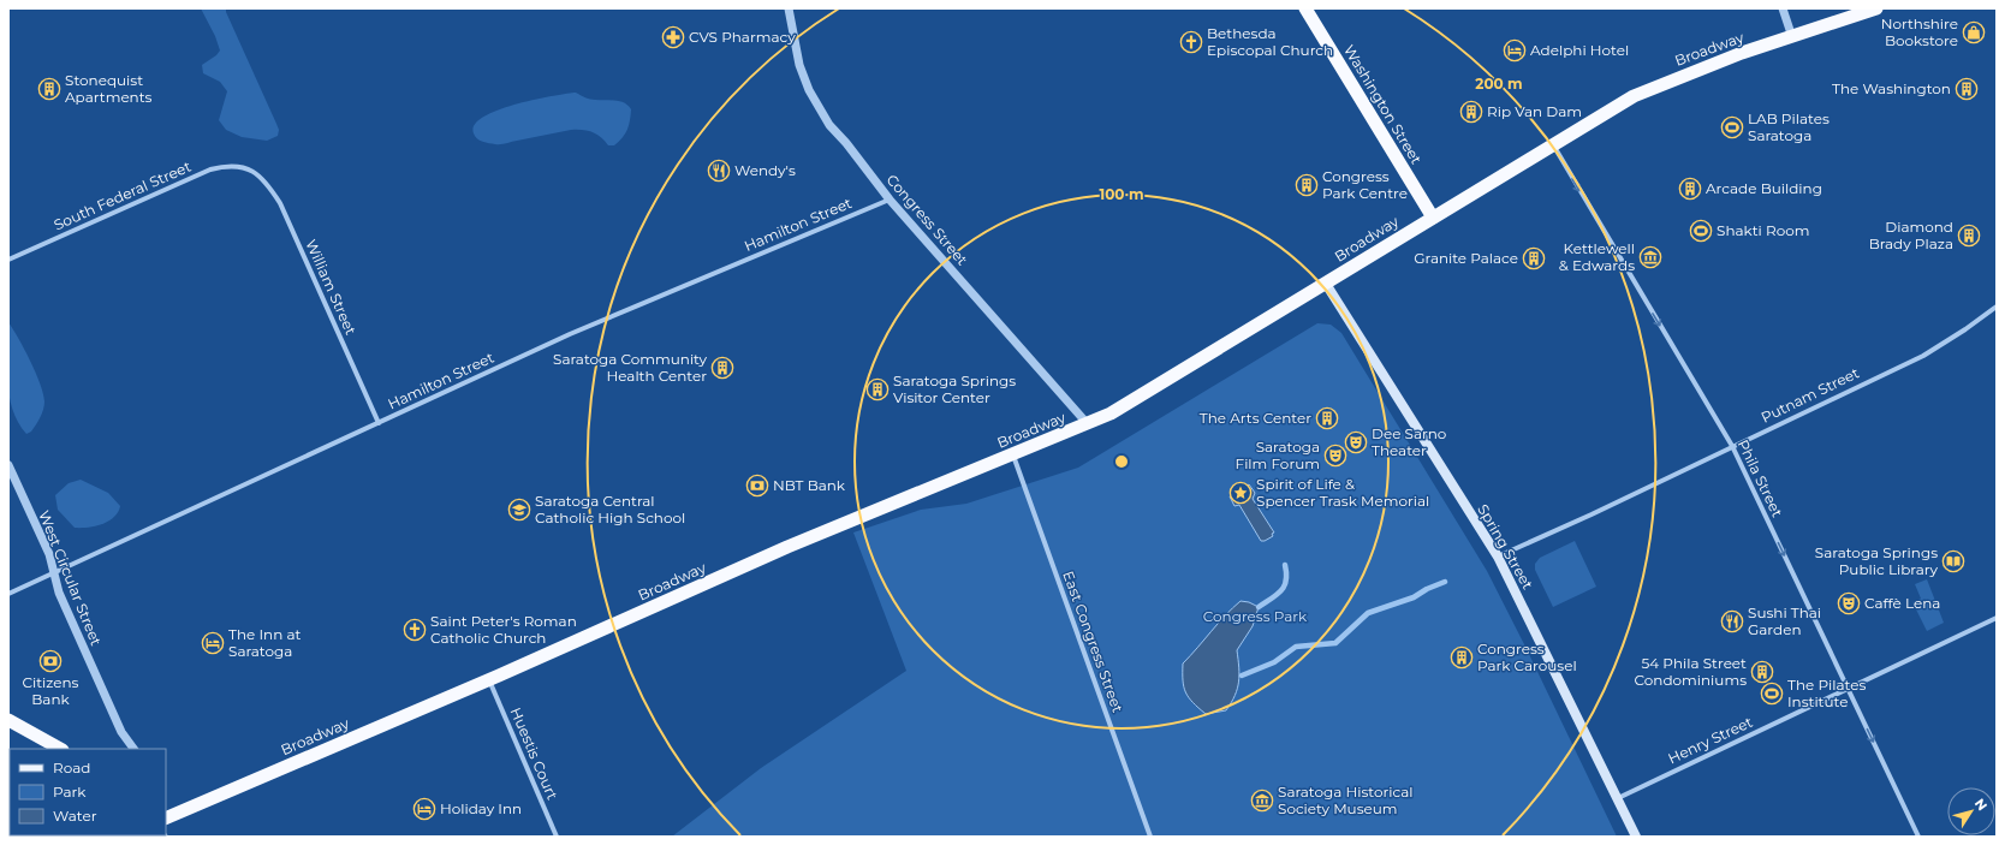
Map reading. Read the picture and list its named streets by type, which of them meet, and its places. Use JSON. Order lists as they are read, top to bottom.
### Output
{
  "streets": {
    "highway": ["Broadway", "Washington Street"],
    "main road": ["Spring Street"],
    "street": [
      "South Federal Street",
      "Congress Street",
      "Hamilton Street",
      "William Street",
      "Putnam Street",
      "Phila Street",
      "West Circular Street",
      "East Congress Street",
      "Henry Street",
      "Huestis Court"
    ]
  },
  "crossings": [
    ["Broadway", "Washington Street"],
    ["Broadway", "Congress Street"],
    ["Broadway", "Phila Street"],
    ["Broadway", "Spring Street"],
    ["Broadway", "East Congress Street"],
    ["Broadway", "Huestis Court"],
    ["South Federal Street", "William Street"],
    ["Congress Street", "Hamilton Street"],
    ["Hamilton Street", "William Street"],
    ["Hamilton Street", "West Circular Street"],
    ["Putnam Street", "Phila Street"],
    ["Putnam Street", "Spring Street"],
    ["Phila Street", "Henry Street"],
    ["Spring Street", "Henry Street"]
  ],
  "one_way": ["Phila Street"],
  "parks": ["Congress Park"],
  "places": {
    "shop": ["Northshire Bookstore"],
    "pharmacy": ["CVS Pharmacy"],
    "church": ["Bethesda Episcopal Church", "Saint Peter's Roman Catholic Church"],
    "hotel": ["Adelphi Hotel", "The Inn at Saratoga", "Holiday Inn"],
    "building": [
      "Stonequist Apartments",
      "The Washington",
      "Rip Van Dam",
      "Congress Park Centre",
      "Arcade Building",
      "Diamond Brady Plaza",
      "Granite Palace",
      "Saratoga Community Health Center",
      "Saratoga Springs Visitor Center",
      "The Arts Center",
      "Congress Park Carousel",
      "54 Phila Street Condominiums"
    ],
    "sports": ["LAB Pilates Saratoga", "Shakti Room", "The Pilates Institute"],
    "restaurant": ["Wendy's", "Sushi Thai Garden"],
    "museum": ["Kettlewell & Edwards", "Saratoga Historical Society Museum"],
    "theatre": ["Dee Sarno Theater", "Saratoga Film Forum", "Caffè Lena"],
    "bank": ["NBT Bank", "Citizens Bank"],
    "place": ["Spirit of Life & Spencer Trask Memorial"],
    "school or university": ["Saratoga Central Catholic High School"],
    "library": ["Saratoga Springs Public Library"]
  },
  "legend": ["Road", "Park", "Water"],
  "north": "top right",
  "rings": ["200 m", "100 m"]
}
